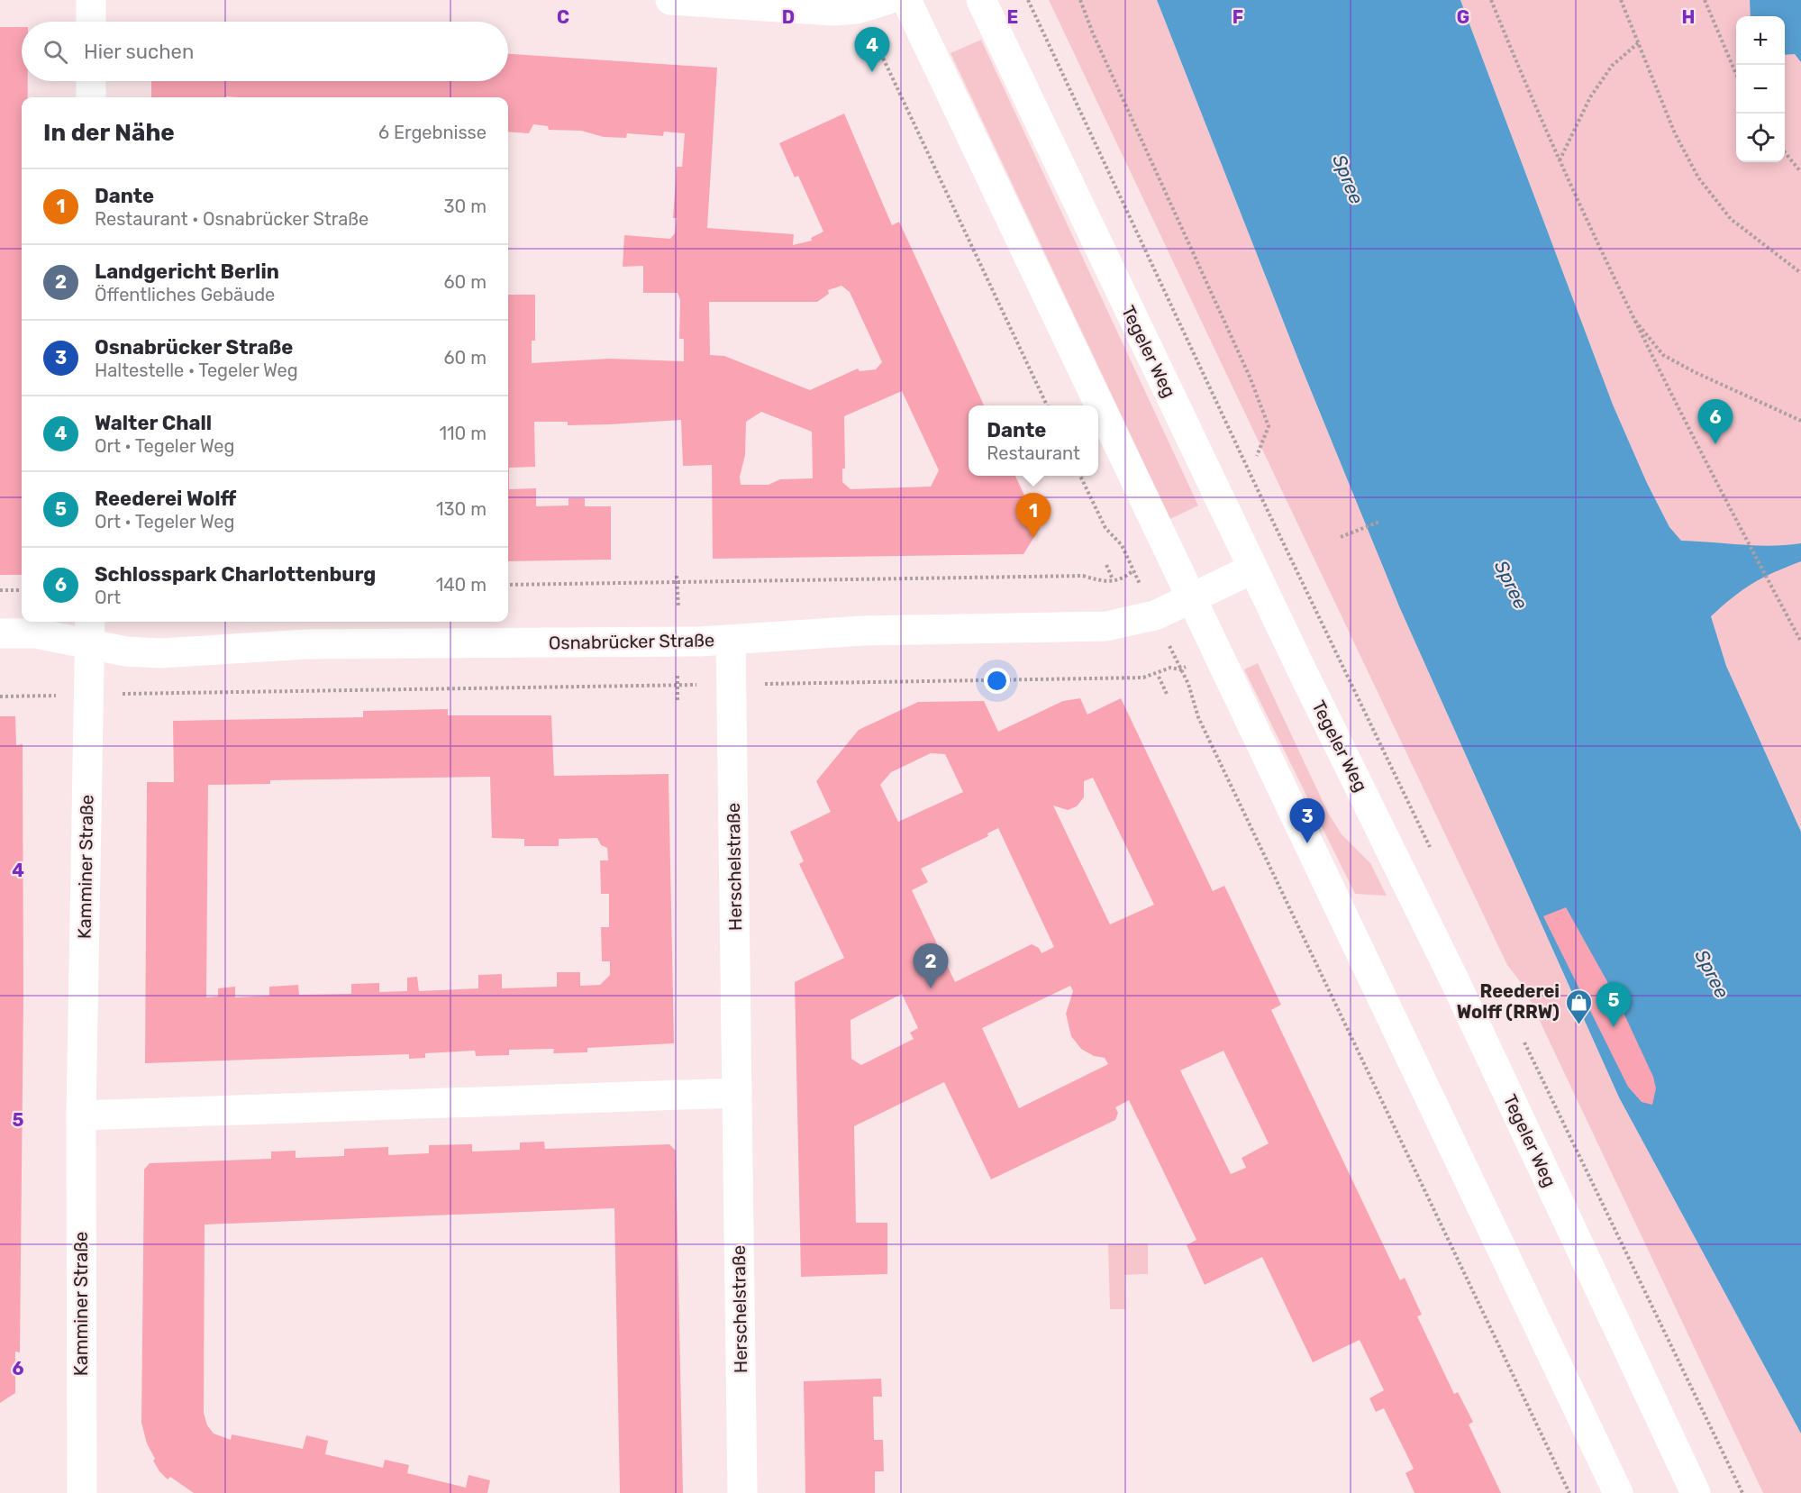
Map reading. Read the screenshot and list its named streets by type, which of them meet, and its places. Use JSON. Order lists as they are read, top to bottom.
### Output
{
  "streets": {
    "main road": [
      "Tegeler Weg",
      "Osnabrücker Straße",
      "Kamminer Straße",
      "Herschelstraße"
    ]
  },
  "crossings": [
    ["Tegeler Weg", "Osnabrücker Straße"],
    ["Osnabrücker Straße", "Kamminer Straße"],
    ["Osnabrücker Straße", "Herschelstraße"]
  ],
  "water": ["Spree"],
  "places": {
    "shop": ["Reederei Wolff (RRW)"]
  },
  "page": {
    "map_buttons": ["+", "−"],
    "search": "Hier suchen",
    "pins": [
      "4",
      "6",
      "1",
      "3",
      "2",
      "5"
    ],
    "heading": ["In der Nähe", "6 Ergebnisse"],
    "list": [
      {
        "mark": "1",
        "name": "Dante",
        "note": "Restaurant · Osnabrücker Straße",
        "value": "30 m"
      },
      {
        "mark": "2",
        "name": "Landgericht Berlin",
        "note": "Öffentliches Gebäude",
        "value": "60 m"
      },
      {
        "mark": "3",
        "name": "Osnabrücker Straße",
        "note": "Haltestelle · Tegeler Weg",
        "value": "60 m"
      },
      {
        "mark": "4",
        "name": "Walter Chall",
        "note": "Ort · Tegeler Weg",
        "value": "110 m"
      },
      {
        "mark": "5",
        "name": "Reederei Wolff",
        "note": "Ort · Tegeler Weg",
        "value": "130 m"
      },
      {
        "mark": "6",
        "name": "Schlosspark Charlottenburg",
        "note": "Ort",
        "value": "140 m"
      }
    ],
    "popup": ["Dante", "Restaurant"]
  },
  "grid": {
    "columns": [
      "C",
      "D",
      "E",
      "F",
      "G",
      "H"
    ],
    "rows": ["4", "5", "6"]
  }
}
